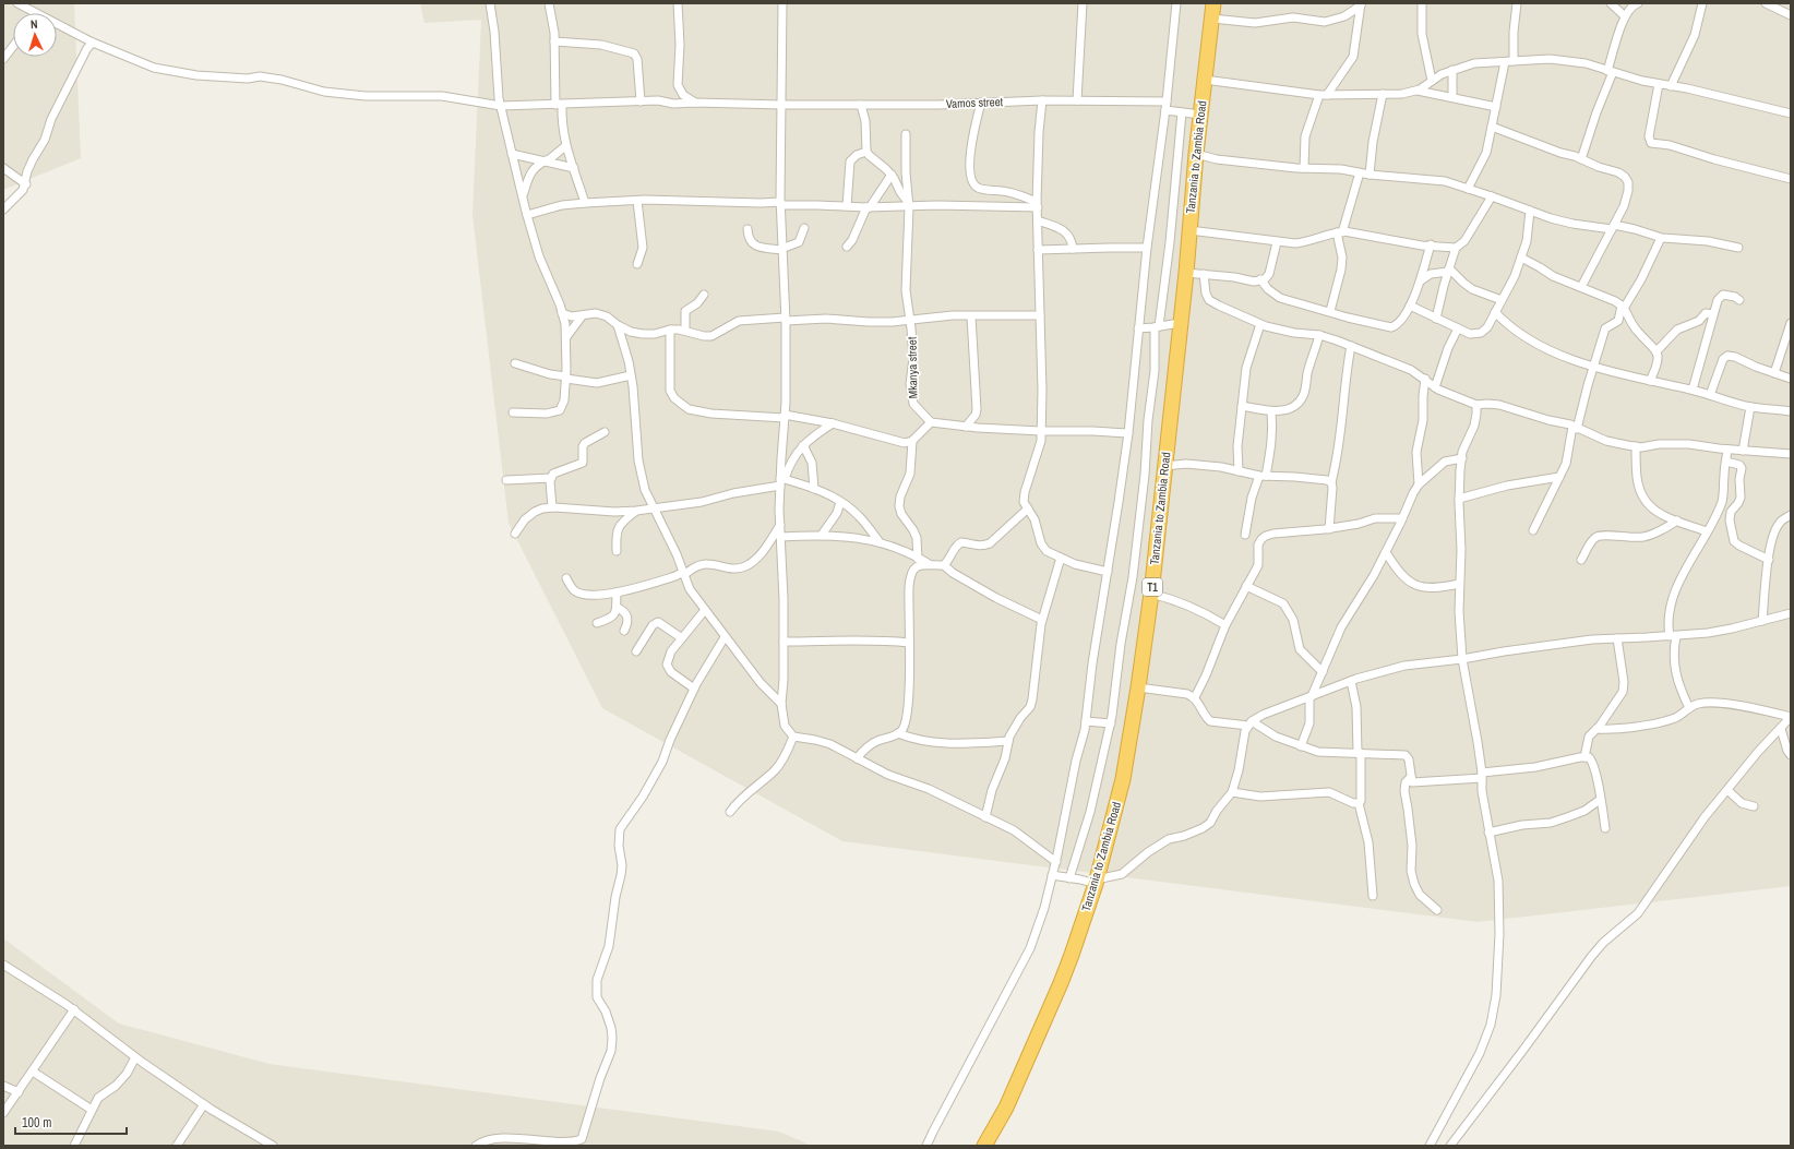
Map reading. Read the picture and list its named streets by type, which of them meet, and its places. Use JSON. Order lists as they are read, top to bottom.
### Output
{
  "streets": {
    "highway": ["Tanzania to Zambia Road", "T1"],
    "street": ["Vamos street", "Mkanya street"]
  },
  "crossings": [
    ["Vamos street", "Tanzania to Zambia Road"]
  ],
  "scale_bar": "100 m",
  "north": "top"
}
